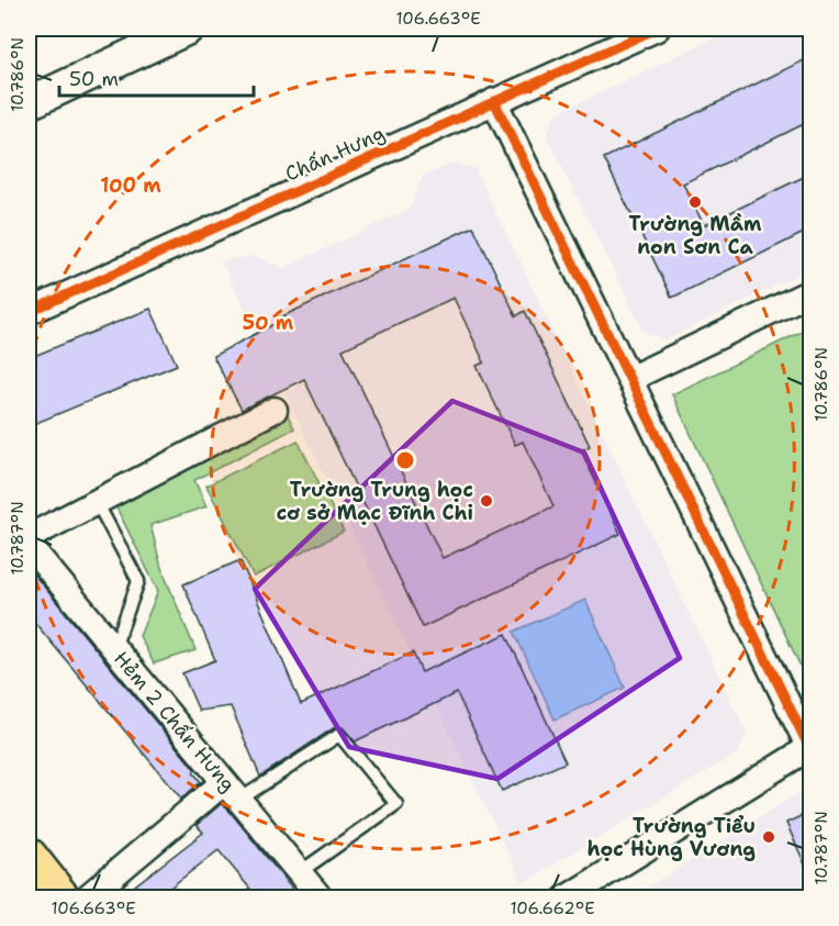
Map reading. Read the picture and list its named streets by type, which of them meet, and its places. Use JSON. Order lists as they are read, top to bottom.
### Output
{
  "streets": {
    "street": ["Chấn Hưng", "Hẻm 2 Chấn Hưng"]
  },
  "places": ["Trường Mầm non Sơn Ca", "Trường Trung học cơ sở Mạc Đĩnh Chi", "Trường Tiểu học Hùng Vương"],
  "scale_bar": "50 m",
  "coordinates": [
    "106.663°E",
    "10.786°N",
    "10.787°N",
    "106.662°E"
  ],
  "rings": ["100 m", "50 m"]
}
